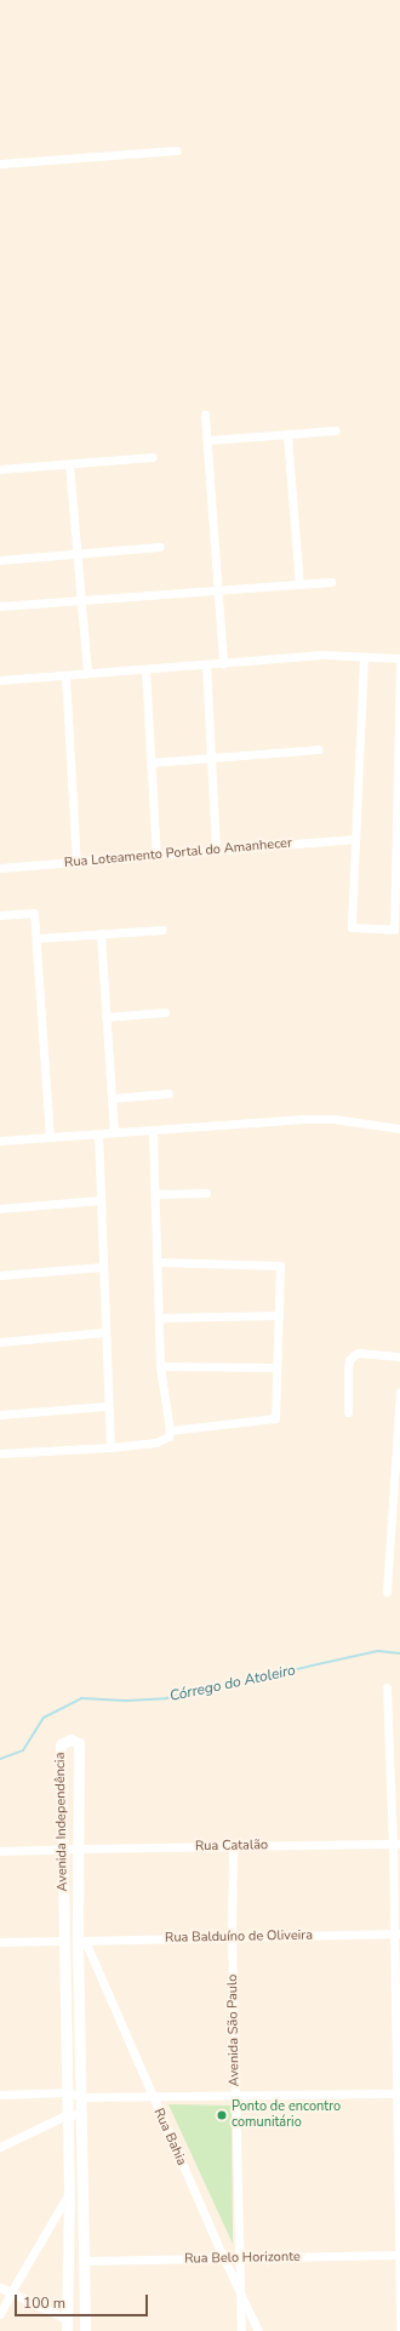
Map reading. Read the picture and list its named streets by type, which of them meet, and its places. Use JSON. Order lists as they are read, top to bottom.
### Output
{
  "streets": {
    "street": [
      "Rua Loteamento Portal do Amanhecer",
      "Avenida Independência",
      "Rua Catalão",
      "Rua Balduíno de Oliveira",
      "Avenida São Paulo",
      "Rua Bahia",
      "Rua Belo Horizonte"
    ]
  },
  "crossings": [
    ["Avenida Independência", "Rua Catalão"],
    ["Avenida Independência", "Rua Balduíno de Oliveira"],
    ["Avenida Independência", "Rua Bahia"],
    ["Avenida Independência", "Rua Belo Horizonte"],
    ["Rua Catalão", "Avenida São Paulo"],
    ["Rua Balduíno de Oliveira", "Avenida São Paulo"],
    ["Rua Balduíno de Oliveira", "Rua Bahia"],
    ["Avenida São Paulo", "Rua Bahia"],
    ["Avenida São Paulo", "Rua Belo Horizonte"],
    ["Rua Bahia", "Rua Belo Horizonte"]
  ],
  "water": ["Córrego do Atoleiro"],
  "places": ["Ponto de encontro comunitário"],
  "scale_bar": "100 m"
}
